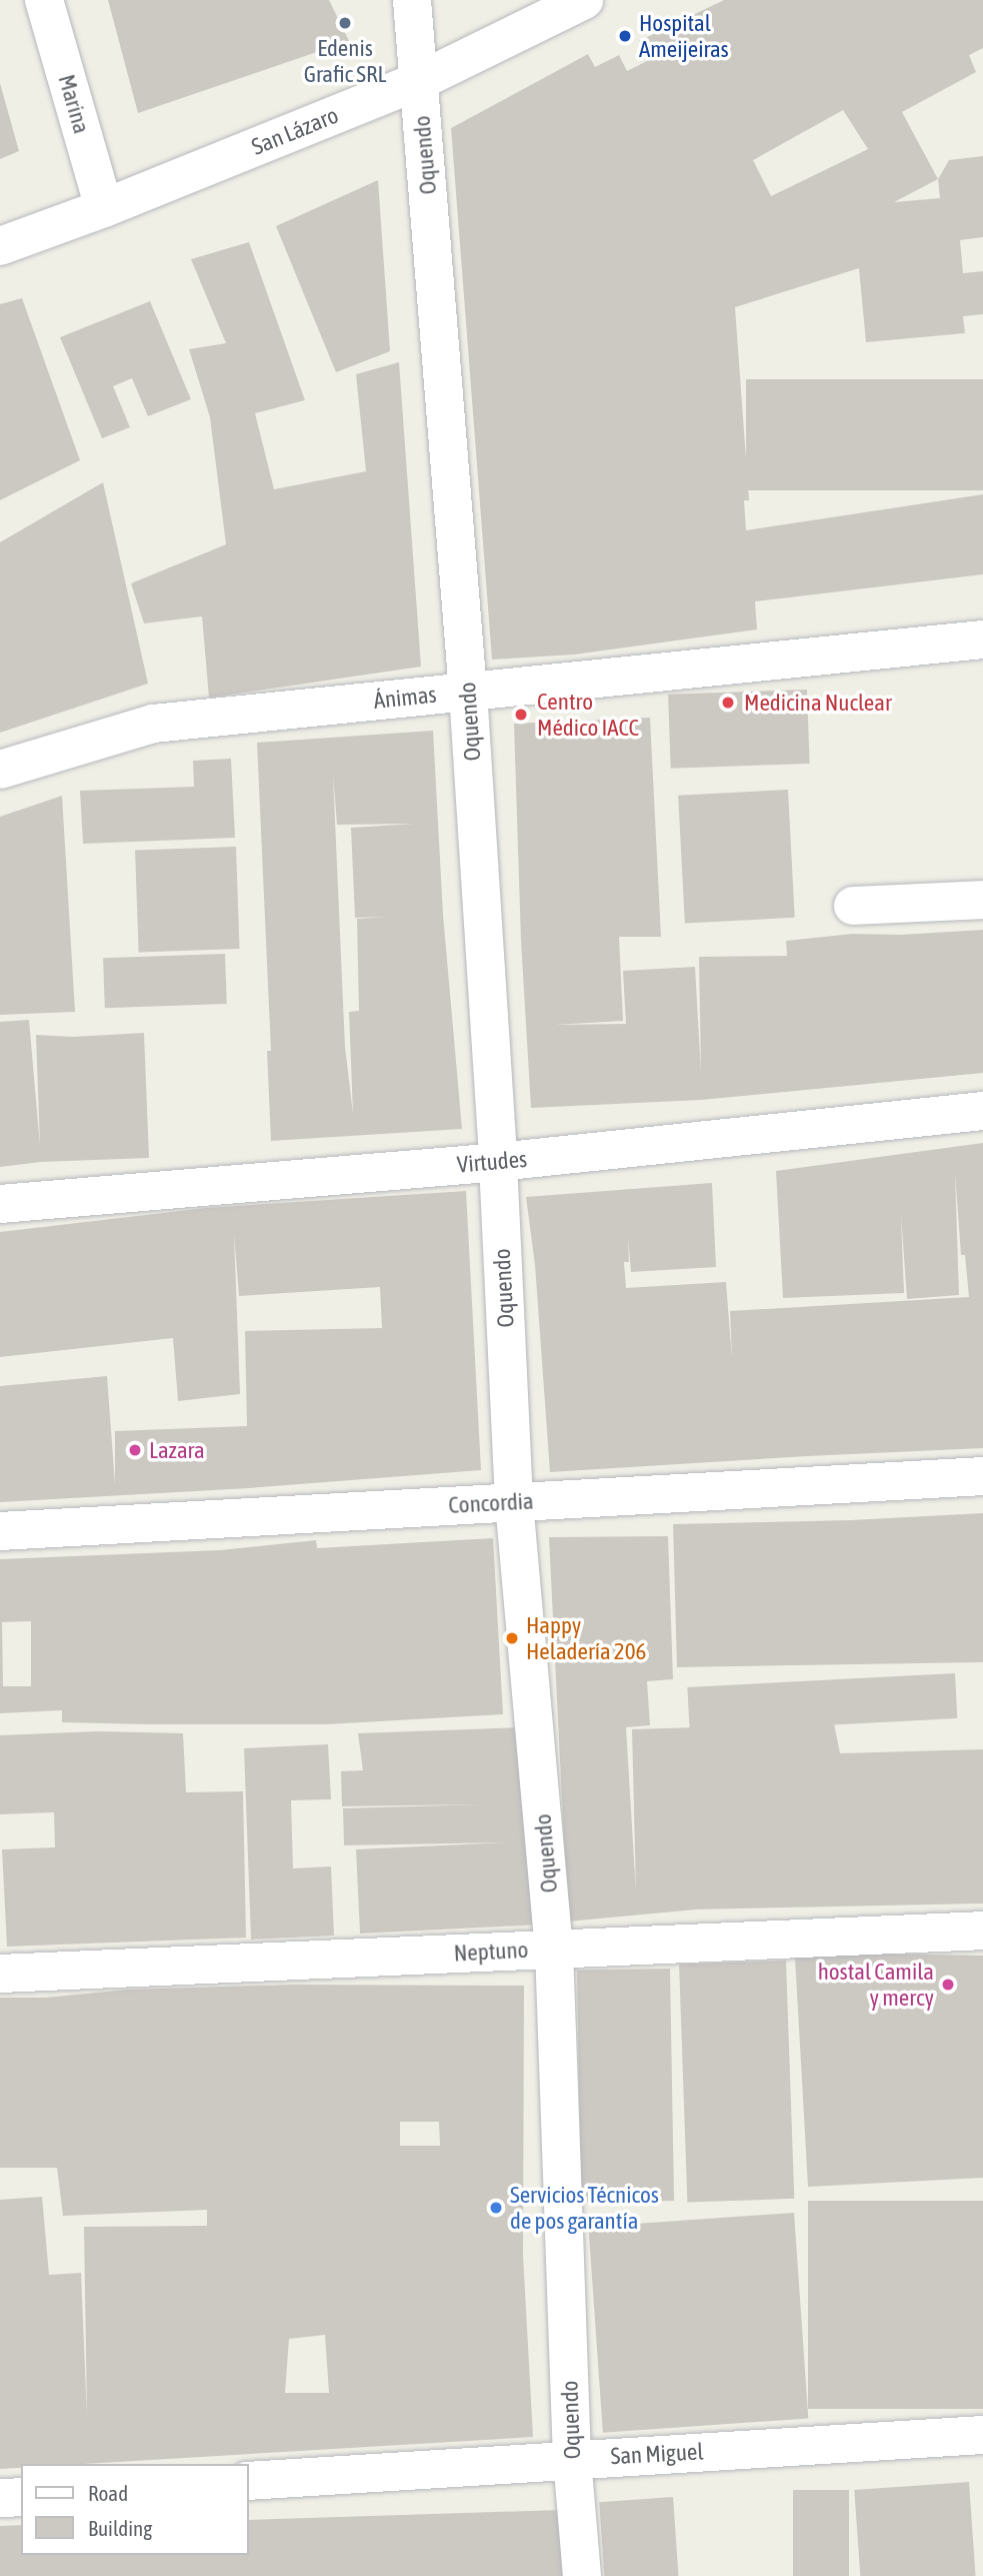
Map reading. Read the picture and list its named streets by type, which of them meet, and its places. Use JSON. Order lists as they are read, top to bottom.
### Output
{
  "streets": {
    "street": [
      "Marina",
      "San Lázaro",
      "Oquendo",
      "Ánimas",
      "Virtudes",
      "Concordia",
      "Neptuno",
      "San Miguel"
    ]
  },
  "crossings": [
    ["Marina", "San Lázaro"],
    ["San Lázaro", "Oquendo"],
    ["Oquendo", "Ánimas"],
    ["Oquendo", "Virtudes"],
    ["Oquendo", "Concordia"],
    ["Oquendo", "Neptuno"],
    ["Oquendo", "San Miguel"]
  ],
  "places": [
    "Edenis Grafic SRL",
    "Hospital Ameijeiras",
    "Medicina Nuclear",
    "Centro Médico IACC",
    "Lazara",
    "Happy Heladería 206",
    "hostal Camila y mercy",
    "Servicios Técnicos de pos garantía"
  ],
  "legend": ["Road", "Building"]
}
